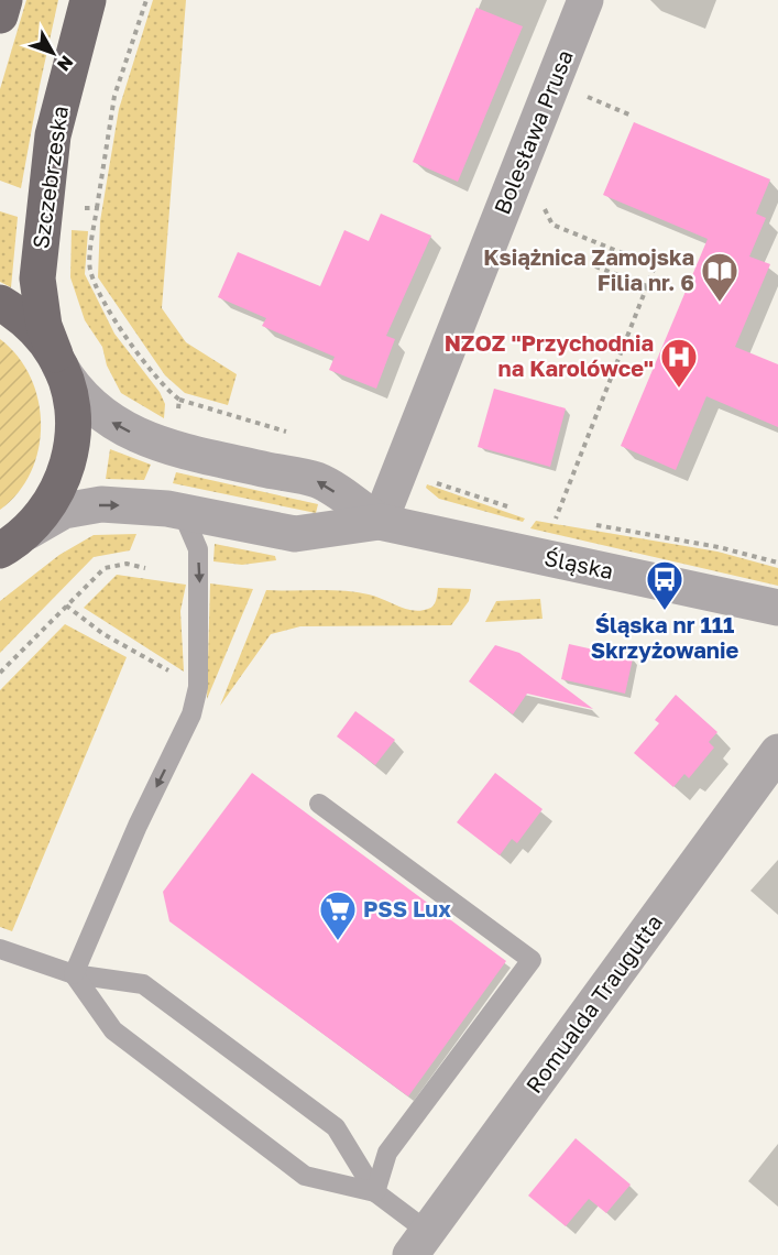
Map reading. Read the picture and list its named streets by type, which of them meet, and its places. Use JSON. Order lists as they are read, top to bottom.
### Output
{
  "streets": {
    "main road": ["Szczebrzeska"],
    "street": ["Bolesława Prusa", "Śląska", "Romualda Traugutta"]
  },
  "crossings": [
    ["Bolesława Prusa", "Śląska"],
    ["Szczebrzeska", "Śląska"]
  ],
  "places": {
    "library": ["Książnica Zamojska Filia nr. 6"],
    "hospital": ["NZOZ \"Przychodnia na Karolówce\""],
    "bus stop": ["Śląska nr 111 Skrzyżowanie"],
    "supermarket": ["PSS Lux"]
  },
  "north": "bottom right"
}
